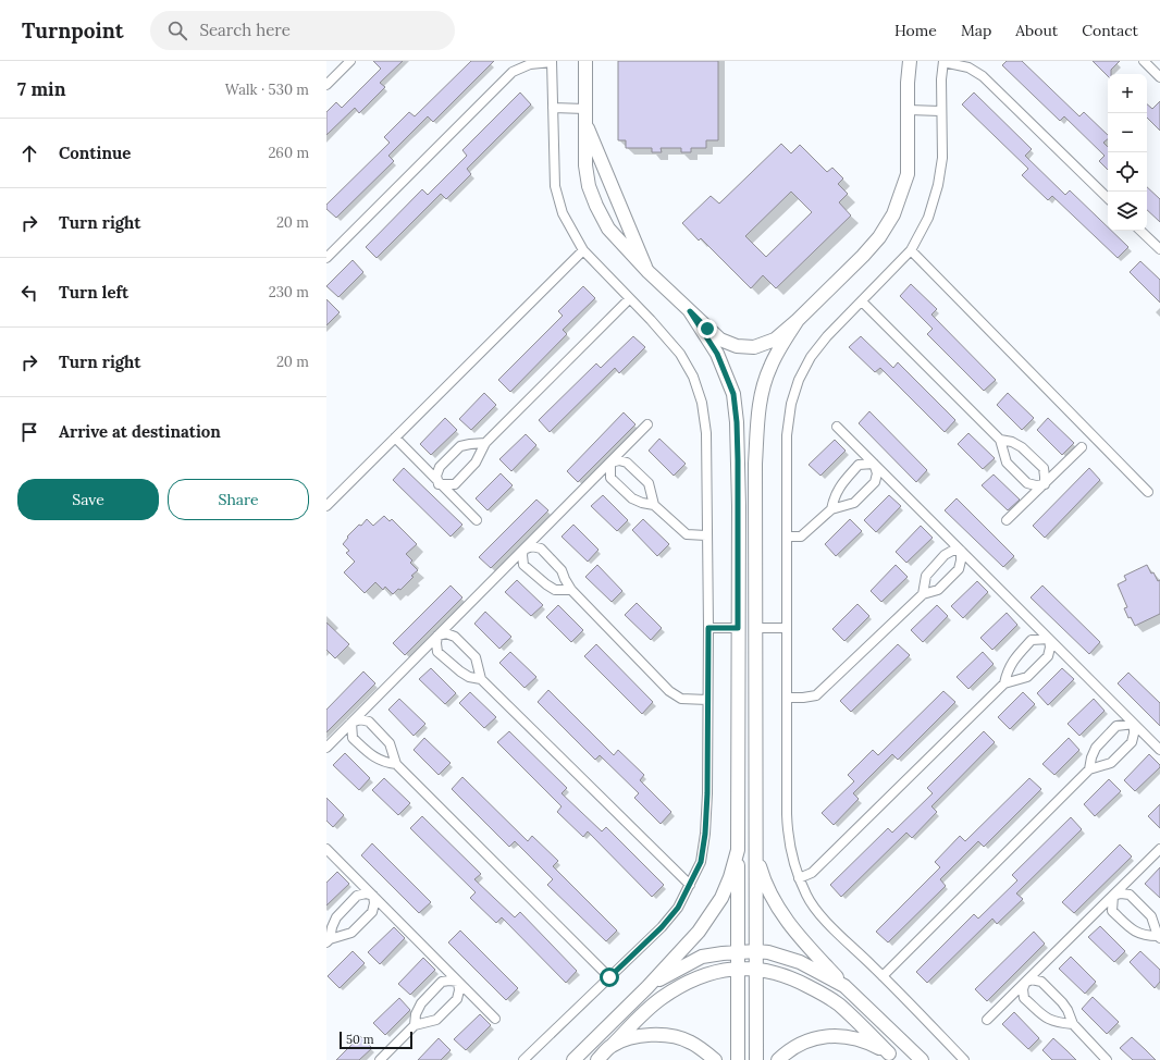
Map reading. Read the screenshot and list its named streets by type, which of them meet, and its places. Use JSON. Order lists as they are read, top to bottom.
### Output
{
  "scale_bar": "50 m",
  "page": {
    "header": "Turnpoint",
    "search": "Search here",
    "nav": [
      "Home",
      "Map",
      "About",
      "Contact"
    ],
    "heading": ["7 min", "Walk · 530 m"],
    "map_buttons": ["+", "−"],
    "list": [
      ["Continue", "260 m"],
      ["Turn right", "20 m"],
      ["Turn left", "230 m"],
      ["Turn right", "20 m"],
      "Arrive at destination"
    ],
    "buttons": ["Save", "Share"],
    "scale": "50 m"
  }
}
